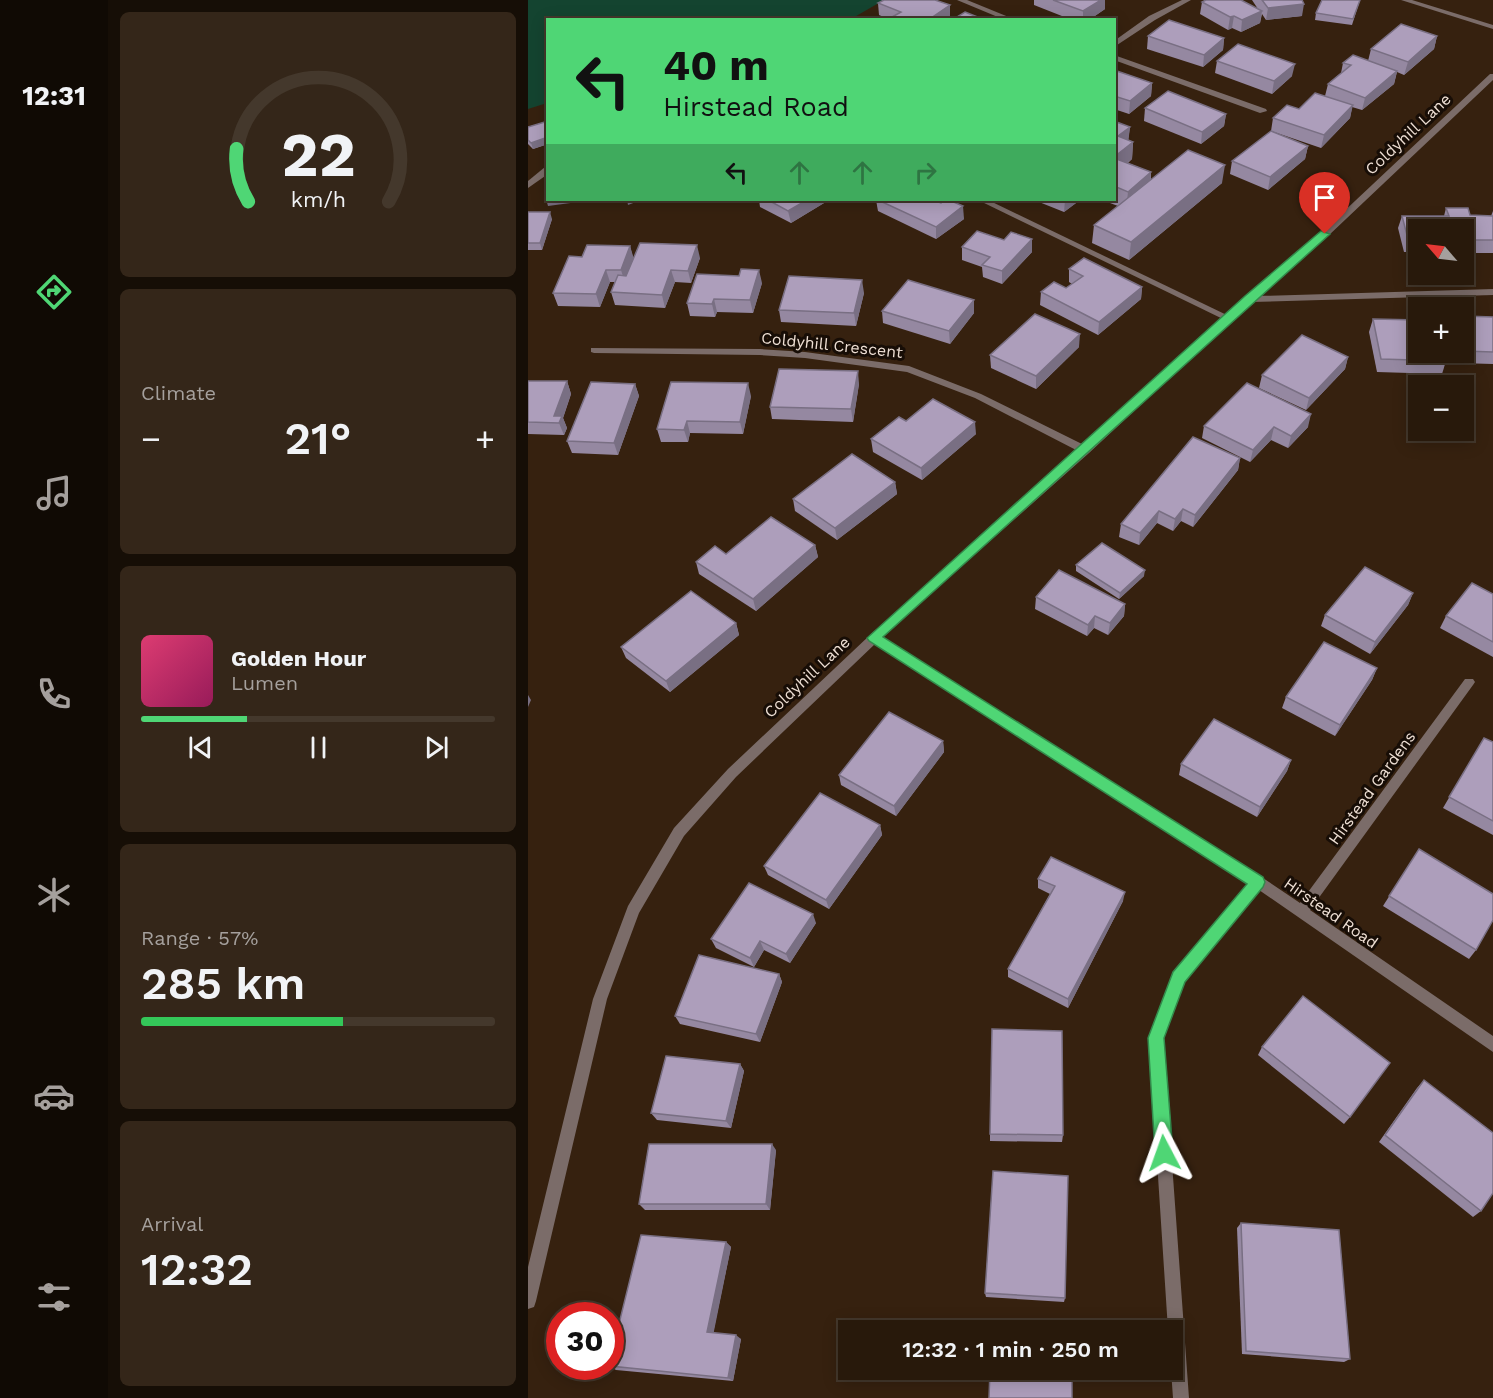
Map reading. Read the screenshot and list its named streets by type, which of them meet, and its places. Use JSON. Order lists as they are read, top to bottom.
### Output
{
  "streets": {
    "street": [
      "Coldyhill Lane",
      "Coldyhill Crescent",
      "Hirstead Gardens",
      "Hirstead Road"
    ]
  },
  "crossings": [
    ["Coldyhill Lane", "Coldyhill Crescent"],
    ["Coldyhill Lane", "Hirstead Road"],
    ["Hirstead Gardens", "Hirstead Road"]
  ],
  "north": "top left",
  "page": {
    "tabs": "12:31",
    "turn": ["40 m", "Hirstead Road"],
    "map_buttons": ["+", "−"],
    "tile": [
      "Climate",
      ["Range · 57%", "285 km"],
      ["Arrival", "12:32"]
    ],
    "heat": ["−", "21°", "+"],
    "song": ["Golden Hour", "Lumen"],
    "limit": "30",
    "trip": "12:32 · 1 min · 250 m",
    "gauge": ["22", "km/h"]
  }
}
